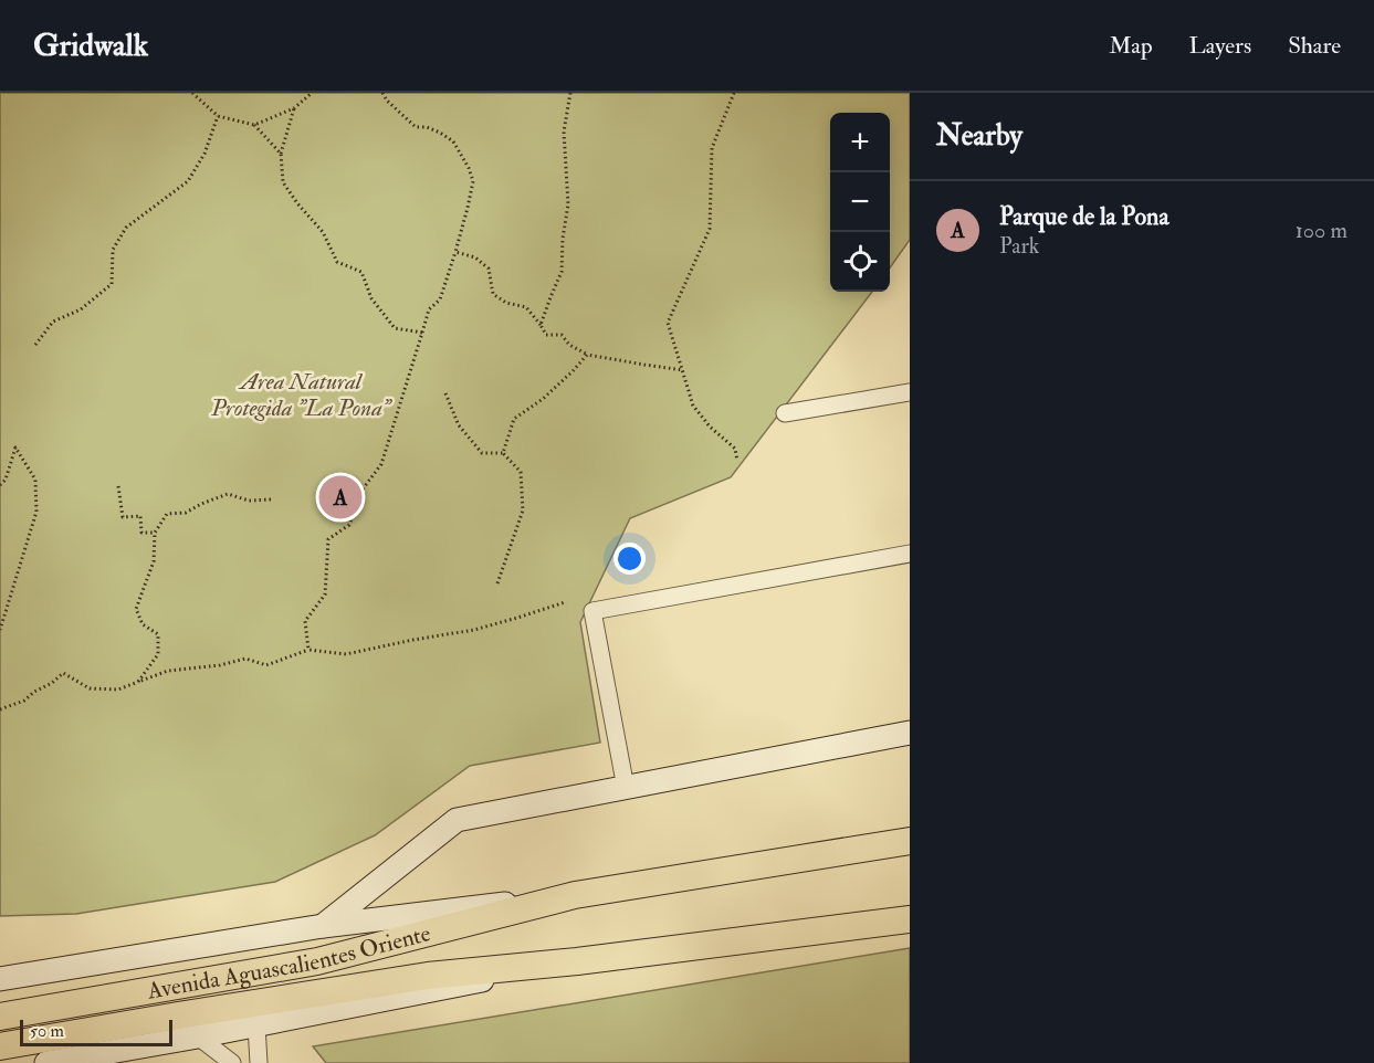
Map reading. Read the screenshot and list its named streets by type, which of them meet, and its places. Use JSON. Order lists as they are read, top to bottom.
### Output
{
  "streets": {
    "main road": ["Avenida Aguascalientes Oriente"]
  },
  "parks": ["Area Natural Protegida \"La Pona\""],
  "scale_bar": "50 m",
  "page": {
    "header": "Gridwalk",
    "nav": ["Map", "Layers", "Share"],
    "heading": "Nearby",
    "map_buttons": ["+", "−"],
    "list": [
      {
        "mark": "A",
        "name": "Parque de la Pona",
        "note": "Park",
        "value": "100 m"
      }
    ],
    "pins": "A",
    "scale": "50 m"
  }
}
